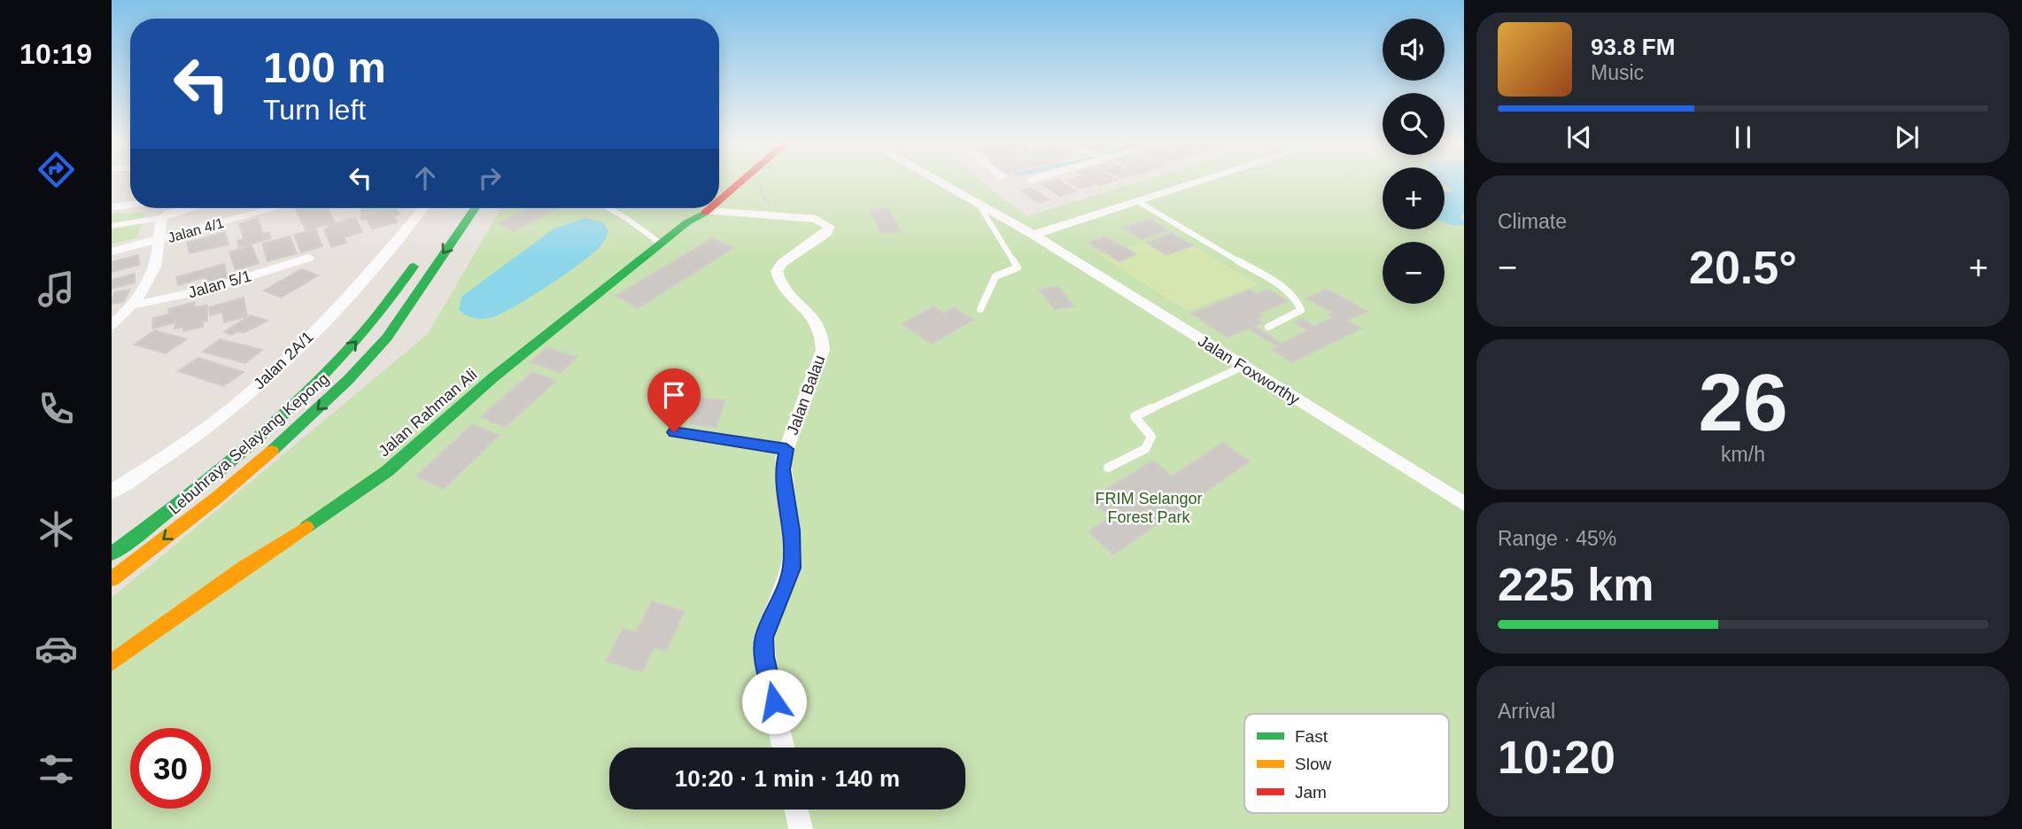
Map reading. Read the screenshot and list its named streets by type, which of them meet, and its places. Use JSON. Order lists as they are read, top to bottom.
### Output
{
  "streets": {
    "main road": ["Jalan Rahman Ali", "Lebuhraya Selayang Kepong"],
    "street": [
      "Jalan 4/1",
      "Jalan 5/1",
      "Jalan 2A/1",
      "Jalan Foxworthy",
      "Jalan Balau"
    ]
  },
  "crossings": [
    ["Jalan Balau", "Jalan Rahman Ali"]
  ],
  "parks": ["FRIM Selangor Forest Park"],
  "legend": ["Fast", "Slow", "Jam"],
  "page": {
    "tabs": "10:19",
    "map_buttons": ["+", "−"],
    "turn": ["100 m", "Turn left"],
    "song": ["93.8 FM", "Music"],
    "tile": [
      "Climate",
      ["26", "km/h"],
      ["Range · 45%", "225 km"],
      ["Arrival", "10:20"]
    ],
    "heat": ["−", "20.5°", "+"],
    "limit": "30",
    "trip": "10:20 · 1 min · 140 m"
  }
}
